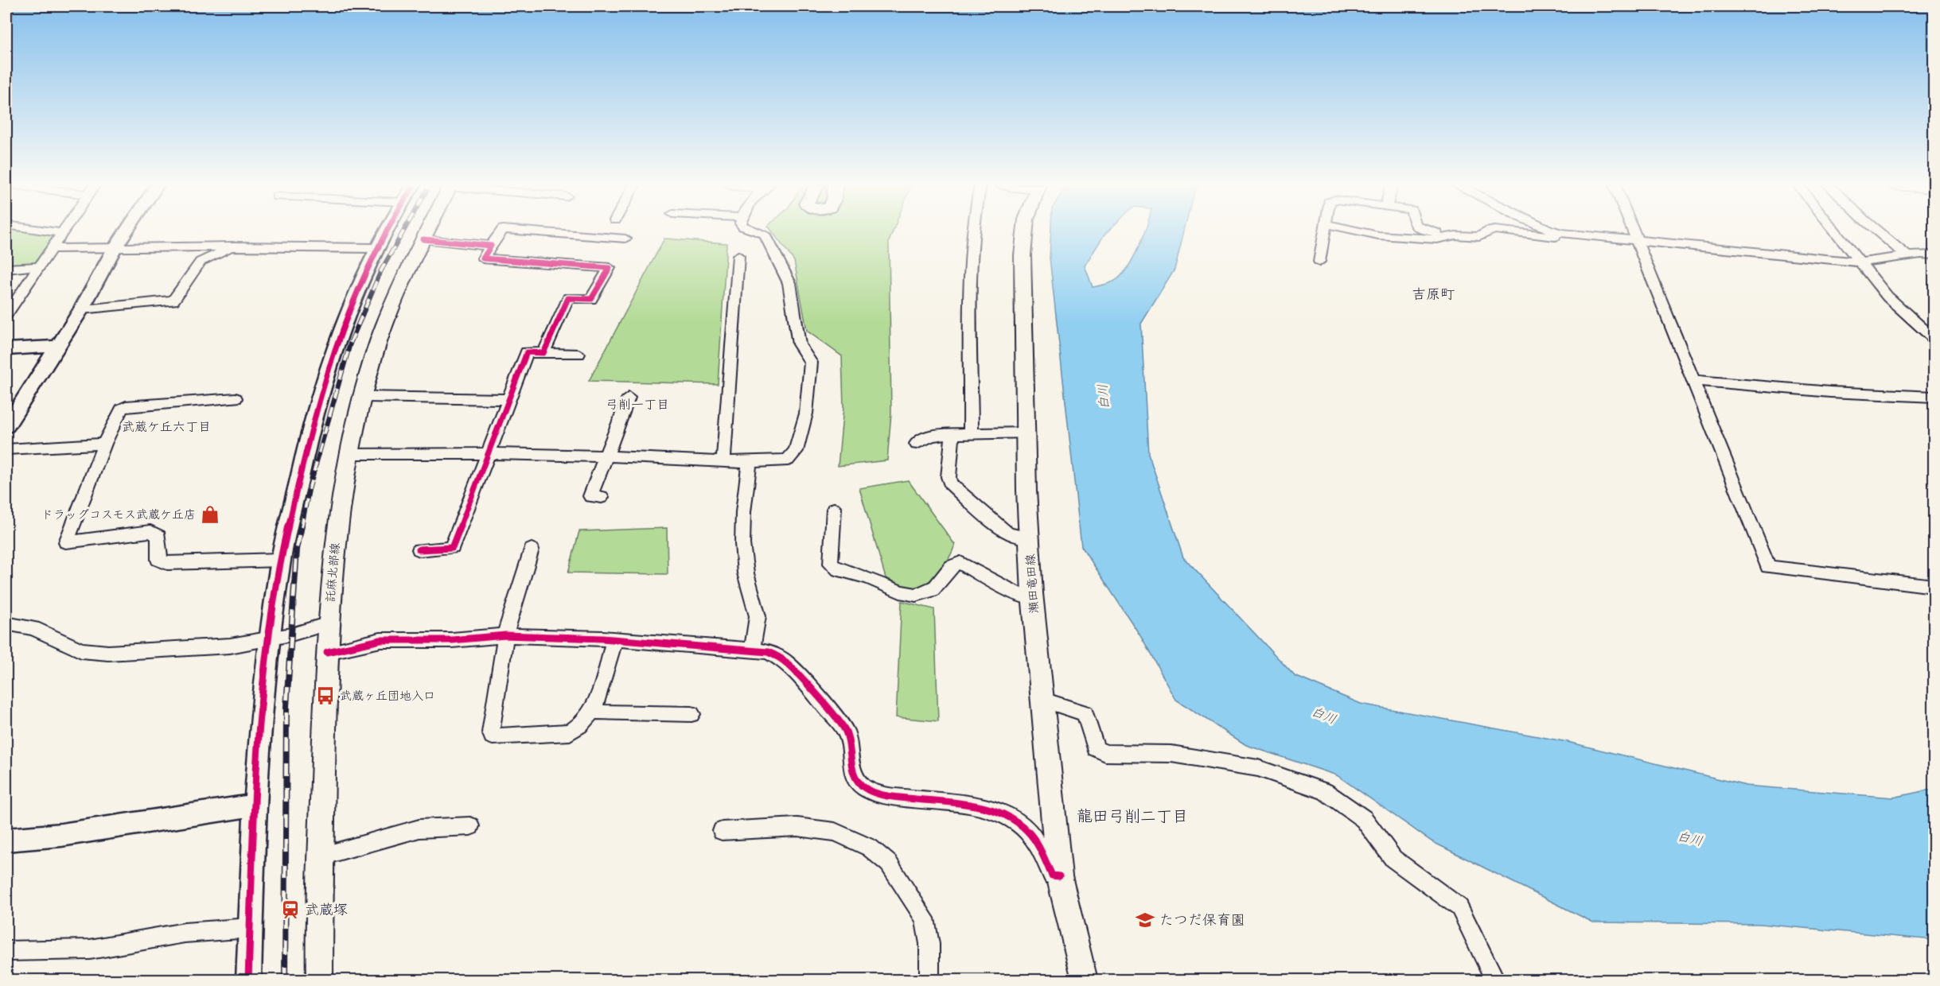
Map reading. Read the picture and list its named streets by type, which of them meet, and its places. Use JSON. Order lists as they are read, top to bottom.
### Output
{
  "streets": {
    "main road": ["託麻北部線", "瀬田竜田線"]
  },
  "districts": [
    "吉原町",
    "弓削一丁目",
    "武蔵ケ丘六丁目",
    "龍田弓削二丁目"
  ],
  "water": ["白川"],
  "places": {
    "shop": ["ドラッグコスモス武蔵ケ丘店"],
    "bus stop": ["武蔵ヶ丘団地入口"],
    "station": ["武蔵塚"],
    "school or university": ["たつだ保育園"]
  }
}
